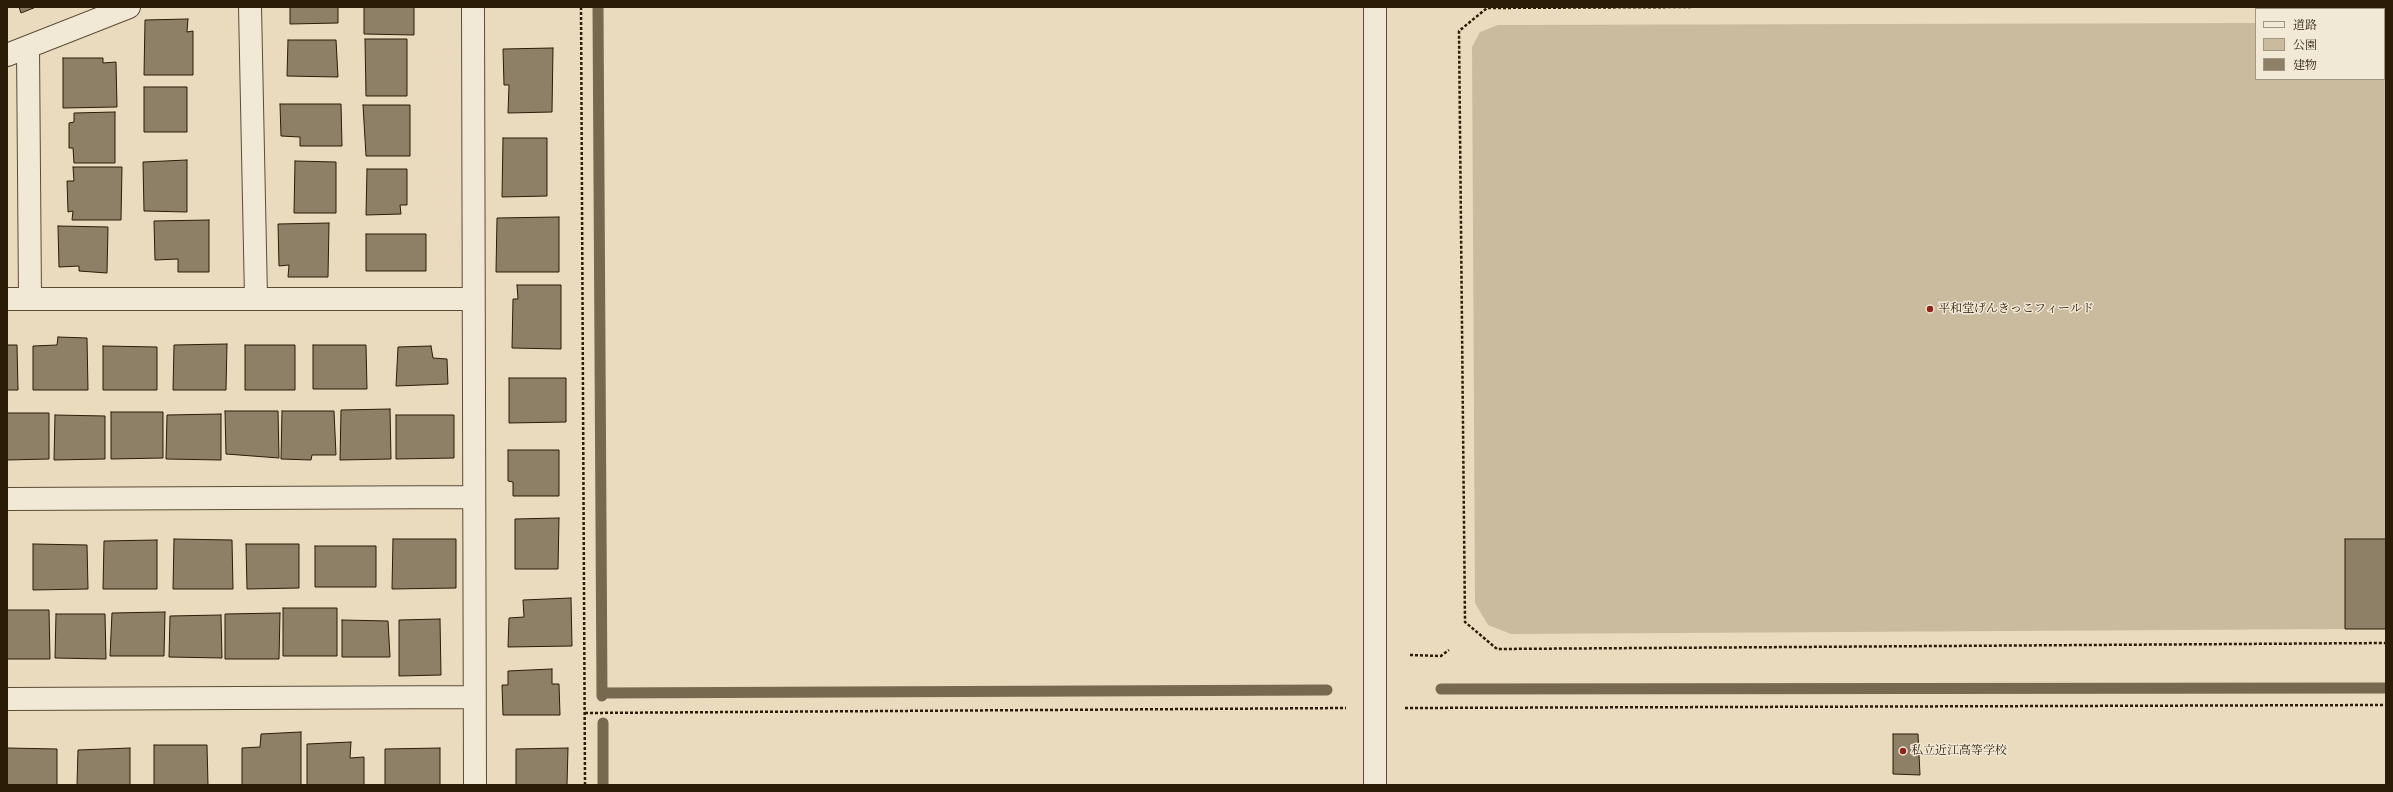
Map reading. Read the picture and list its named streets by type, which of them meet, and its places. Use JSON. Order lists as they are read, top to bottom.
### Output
{
  "places": ["平和堂げんきっこフィールド", "私立近江高等学校"],
  "legend": ["道路", "公園", "建物"]
}
